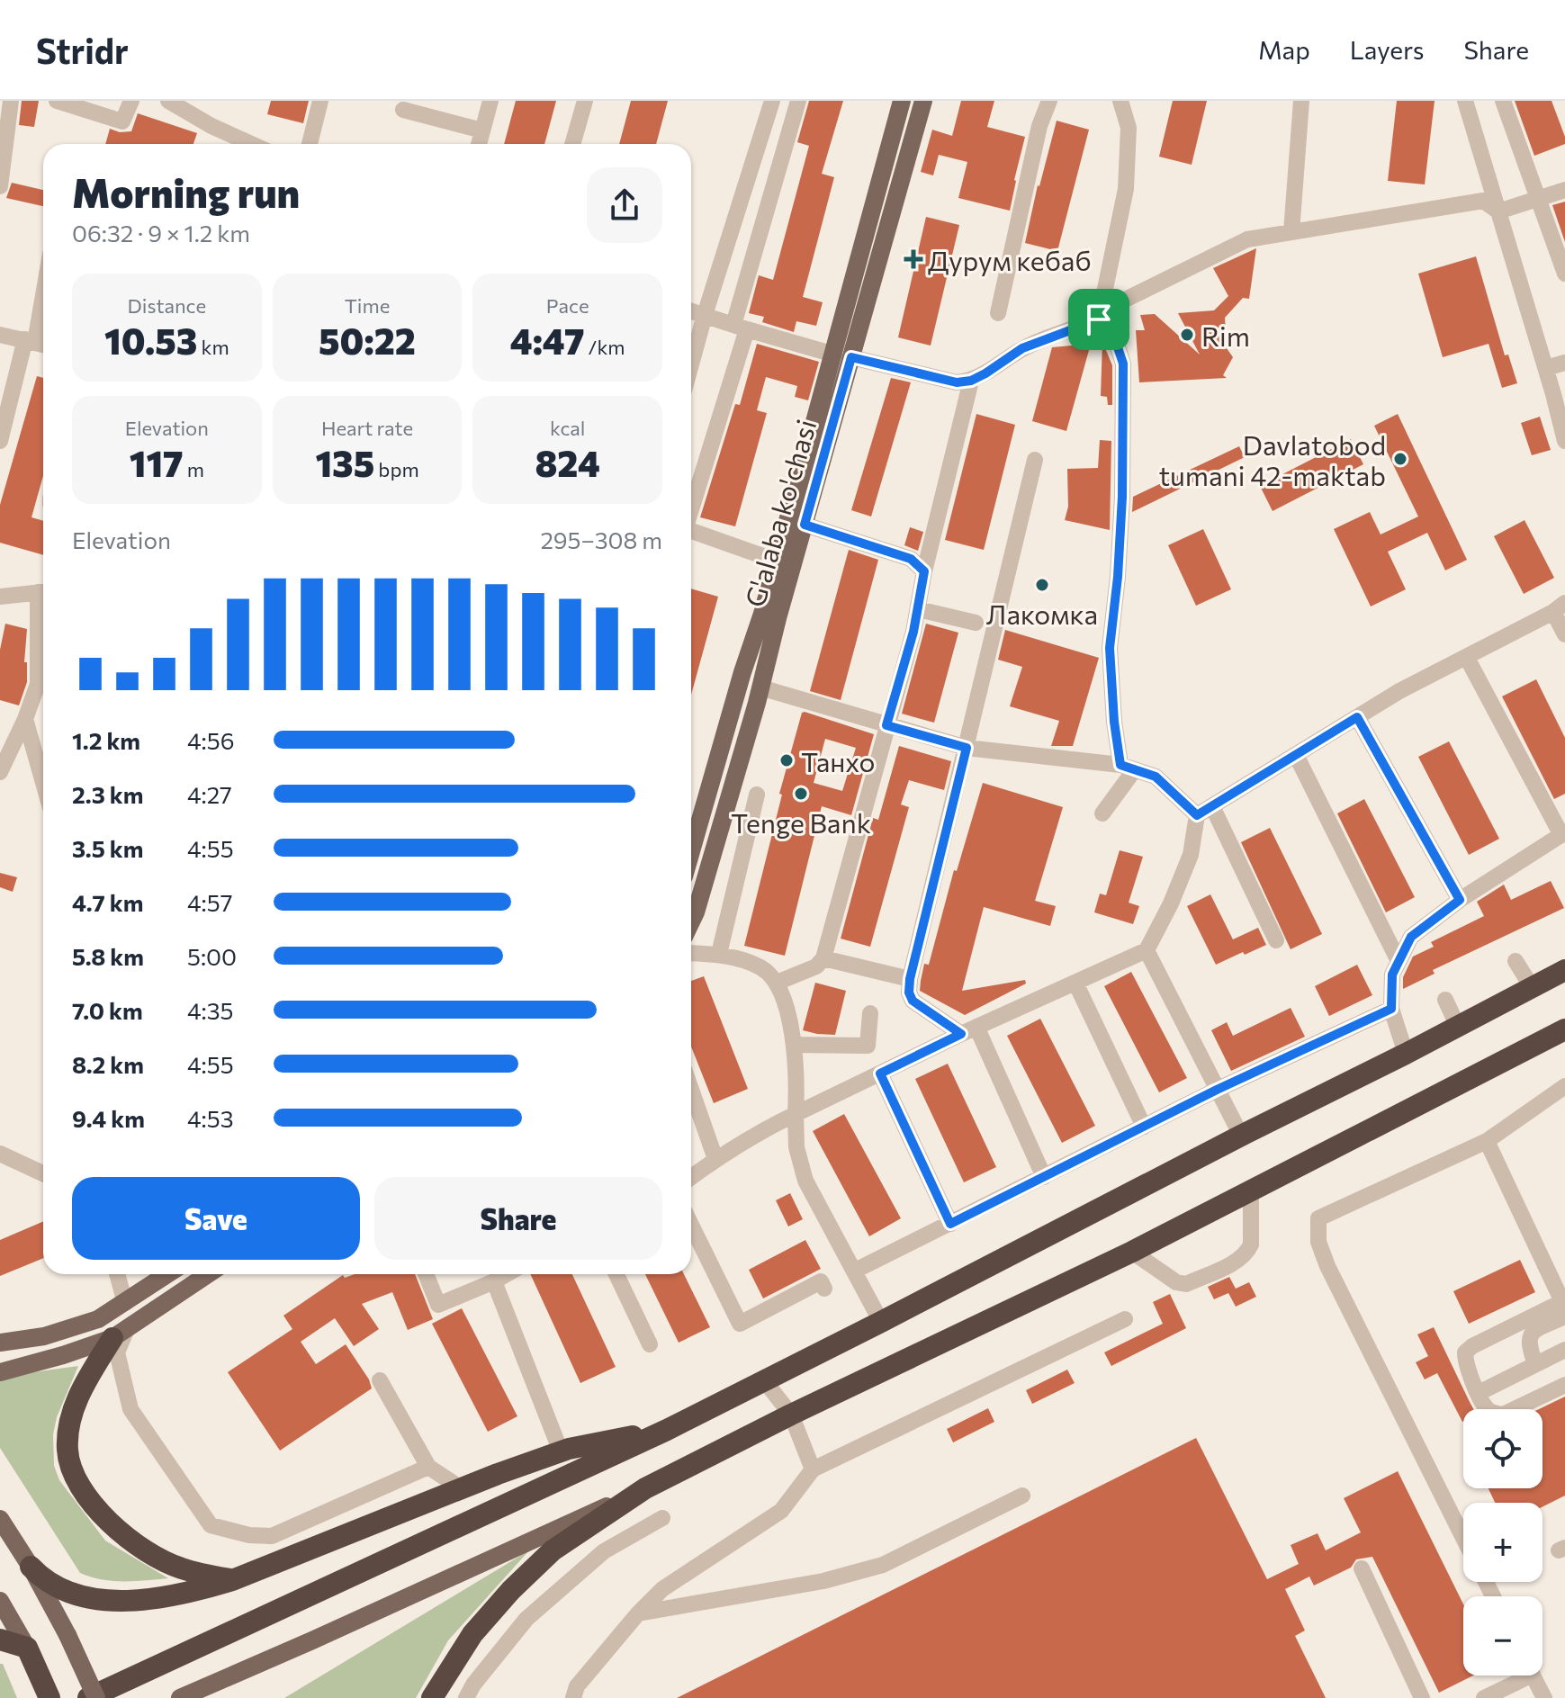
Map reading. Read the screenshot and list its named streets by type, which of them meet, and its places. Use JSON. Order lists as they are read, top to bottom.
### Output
{
  "streets": {
    "main road": ["G'alaba ko'chasi"]
  },
  "places": {
    "health": ["Дурум кебаб"],
    "other": [
      "Rim",
      "Davlatobod tumani 42-maktab",
      "Лакомка",
      "Танхо",
      "Tenge Bank"
    ]
  },
  "page": {
    "header": "Stridr",
    "nav": ["Map", "Layers", "Share"],
    "heading": ["Morning run", "06:32 · 9 × 1.2 km"],
    "stats": [
      ["Distance", "10.53 km"],
      ["Time", "50:22"],
      ["Pace", "4:47 /km"],
      ["Elevation", "117 m"],
      ["Heart rate", "135 bpm"],
      ["kcal", "824"]
    ],
    "chart": ["Elevation", "295–308 m"],
    "list": [
      {
        "name": "1.2 km",
        "note": "4:56"
      },
      {
        "name": "2.3 km",
        "note": "4:27"
      },
      {
        "name": "3.5 km",
        "note": "4:55"
      },
      {
        "name": "4.7 km",
        "note": "4:57"
      },
      {
        "name": "5.8 km",
        "note": "5:00"
      },
      {
        "name": "7.0 km",
        "note": "4:35"
      },
      {
        "name": "8.2 km",
        "note": "4:55"
      },
      {
        "name": "9.4 km",
        "note": "4:53"
      }
    ],
    "buttons": ["Save", "Share"],
    "map_buttons": ["+", "−"]
  }
}
